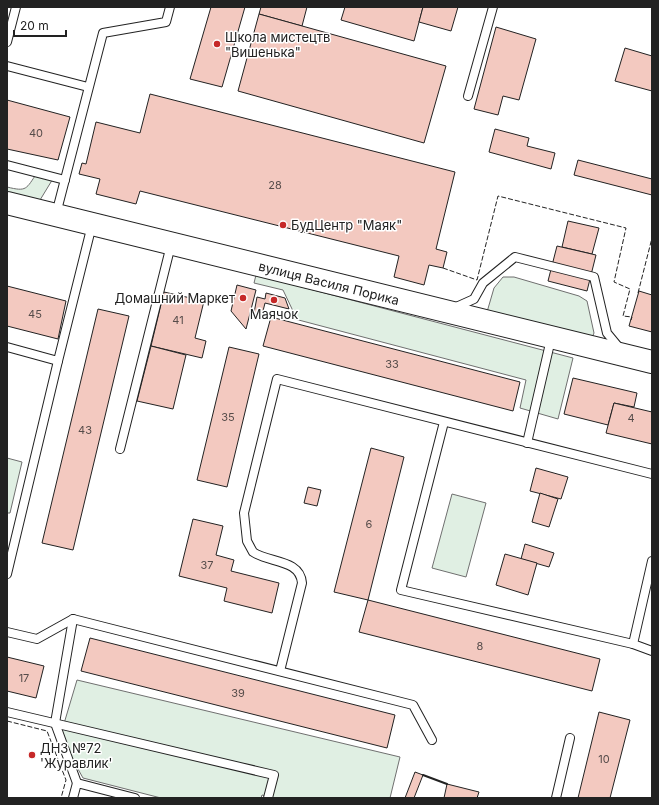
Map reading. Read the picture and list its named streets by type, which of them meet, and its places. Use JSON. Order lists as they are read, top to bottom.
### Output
{
  "streets": {
    "street": ["вулиця Василя Порика"]
  },
  "places": [
    "Школа мистецтв \"Вишенька\"",
    "БудЦентр \"Маяк\"",
    "Домашний Маркет",
    "Маячок",
    "ДНЗ №72 'Журавлик'"
  ],
  "house_numbers": [
    "40",
    "28",
    "45",
    "41",
    "33",
    "35",
    "4",
    "43",
    "6",
    "37",
    "8",
    "17",
    "39",
    "10"
  ],
  "scale_bar": "20 m"
}
